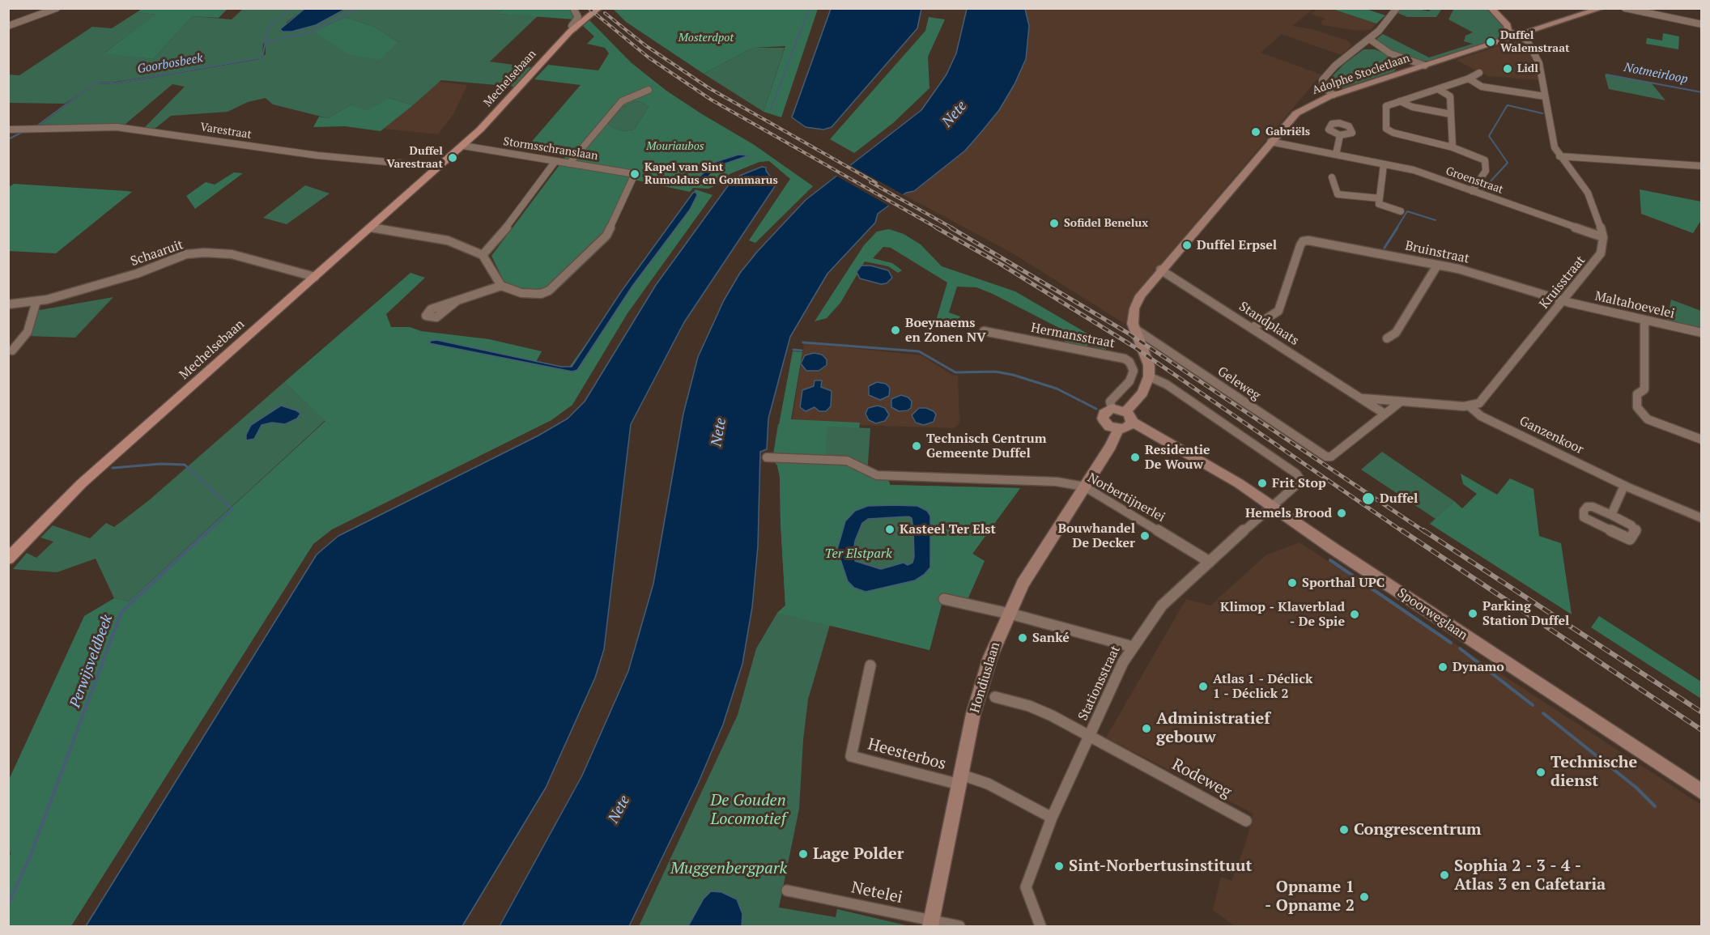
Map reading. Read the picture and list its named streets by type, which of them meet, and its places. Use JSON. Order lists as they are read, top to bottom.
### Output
{
  "streets": {
    "main road": ["Mechelsebaan"],
    "street": [
      "Adolphe Stocletlaan",
      "Varestraat",
      "Stormsschranslaan",
      "Groenstraat",
      "Bruinstraat",
      "Schaaruit",
      "Kruisstraat",
      "Maltahoevelei",
      "Standplaats",
      "Hermansstraat",
      "Geleweg",
      "Ganzenkoor",
      "Norbertijnerlei",
      "Spoorweglaan",
      "Hondiuslaan",
      "Stationsstraat",
      "Heesterbos",
      "Rodeweg",
      "Netelei"
    ]
  },
  "crossings": [
    ["Adolphe Stocletlaan", "Groenstraat"],
    ["Adolphe Stocletlaan", "Standplaats"],
    ["Adolphe Stocletlaan", "Geleweg"],
    ["Adolphe Stocletlaan", "Hondiuslaan"],
    ["Adolphe Stocletlaan", "Stationsstraat"],
    ["Mechelsebaan", "Varestraat"],
    ["Mechelsebaan", "Stormsschranslaan"],
    ["Mechelsebaan", "Schaaruit"],
    ["Groenstraat", "Kruisstraat"],
    ["Bruinstraat", "Kruisstraat"],
    ["Bruinstraat", "Maltahoevelei"],
    ["Bruinstraat", "Standplaats"],
    ["Kruisstraat", "Maltahoevelei"],
    ["Kruisstraat", "Standplaats"],
    ["Kruisstraat", "Ganzenkoor"],
    ["Standplaats", "Geleweg"],
    ["Standplaats", "Ganzenkoor"],
    ["Hermansstraat", "Hondiuslaan"],
    ["Norbertijnerlei", "Hondiuslaan"],
    ["Norbertijnerlei", "Stationsstraat"],
    ["Spoorweglaan", "Hondiuslaan"],
    ["Spoorweglaan", "Stationsstraat"],
    ["Hondiuslaan", "Stationsstraat"],
    ["Hondiuslaan", "Heesterbos"],
    ["Hondiuslaan", "Netelei"],
    ["Stationsstraat", "Rodeweg"]
  ],
  "water": [
    "Goorbosbeek",
    "Notmeirloop",
    "Nete",
    "Perwijsveldbeek"
  ],
  "parks": [
    "Mosterdpot",
    "Mouriaubos",
    "Ter Elstpark",
    "De Gouden Locomotief",
    "Muggenbergpark"
  ],
  "places": [
    "Duffel Walemstraat",
    "Lidl",
    "Gabriëls",
    "Duffel Varestraat",
    "Kapel van Sint Rumoldus en Gommarus",
    "Sofidel Benelux",
    "Duffel Erpsel",
    "Boeynaems en Zonen NV",
    "Technisch Centrum Gemeente Duffel",
    "Residentie De Wouw",
    "Frit Stop",
    "Duffel",
    "Hemels Brood",
    "Kasteel Ter Elst",
    "Bouwhandel De Decker",
    "Sporthal UPC",
    "Parking Station Duffel",
    "Klimop - Klaverblad - De Spie",
    "Sanké",
    "Dynamo",
    "Atlas 1 - Déclick 1 - Déclick 2",
    "Administratief gebouw",
    "Technische dienst",
    "Congrescentrum",
    "Lage Polder",
    "Sint-Norbertusinstituut",
    "Sophia 2 - 3 - 4 - Atlas 3 en Cafetaria",
    "Opname 1 - Opname 2"
  ]
}
